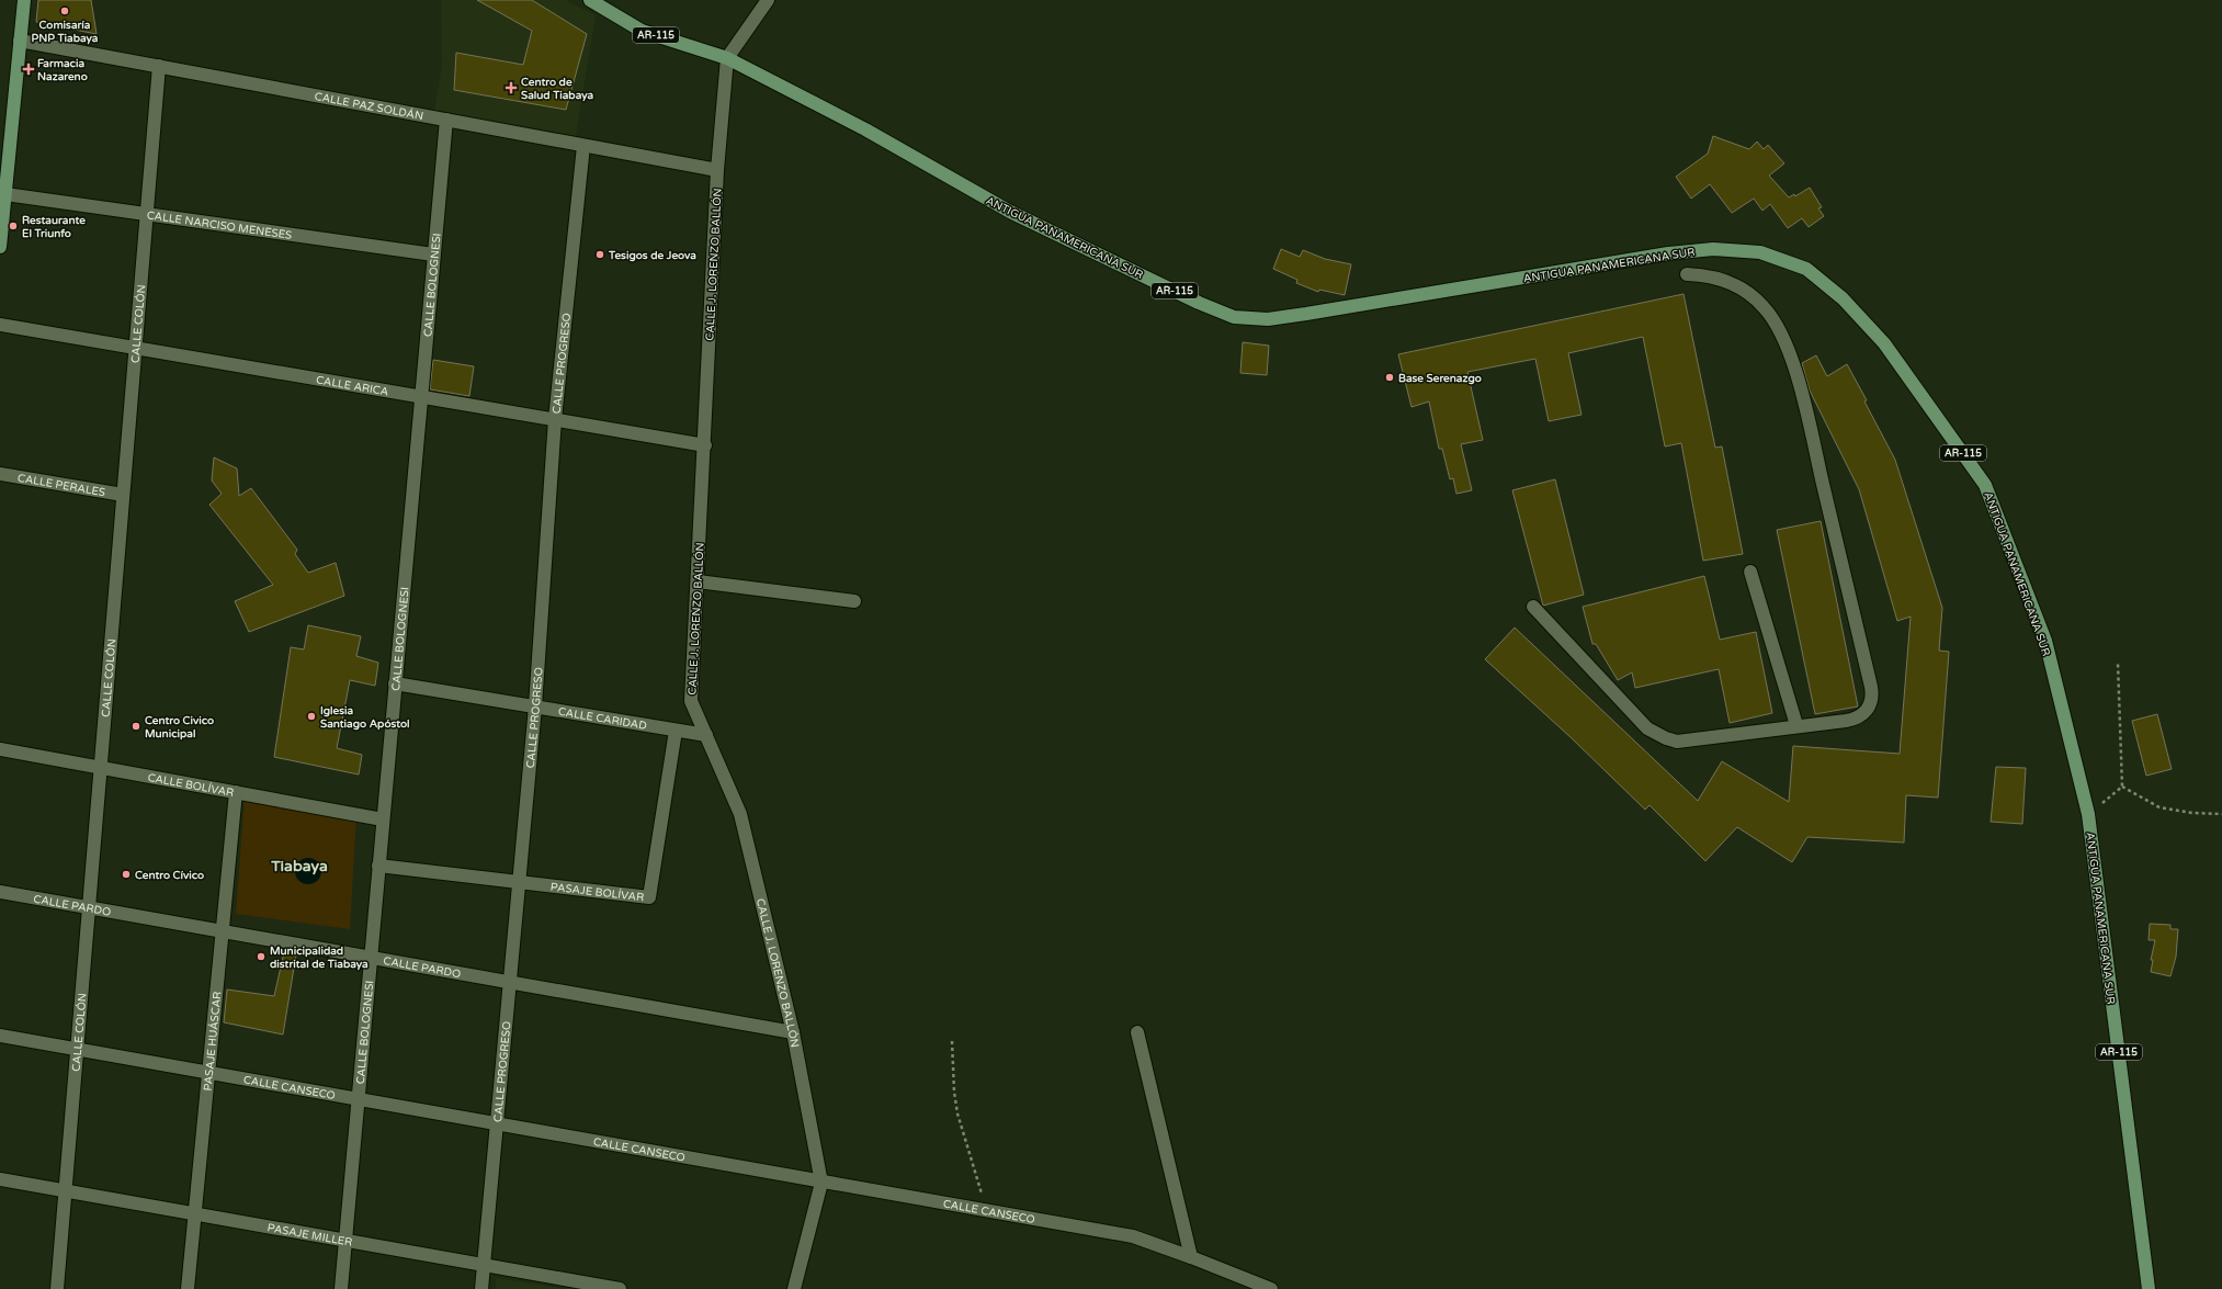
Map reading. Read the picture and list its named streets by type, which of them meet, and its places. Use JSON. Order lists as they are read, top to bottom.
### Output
{
  "streets": {
    "main road": ["AR-115", "ANTIGUA PANAMERICANA SUR"],
    "street": [
      "CALLE PAZ SOLDÁN",
      "CALLE NARCISO MENESES",
      "CALLE J. LORENZO BALLÓN",
      "CALLE BOLOGNESI",
      "CALLE COLÓN",
      "CALLE PROGRESO",
      "CALLE ARICA",
      "CALLE PERALES",
      "CALLE CARIDAD",
      "CALLE BOLÍVAR",
      "PASAJE BOLÍVAR",
      "CALLE PARDO",
      "PASAJE HUÁSCAR",
      "CALLE CANSECO",
      "PASAJE MILLER"
    ]
  },
  "crossings": [
    ["CALLE PAZ SOLDÁN", "CALLE J. LORENZO BALLÓN"],
    ["CALLE PAZ SOLDÁN", "CALLE BOLOGNESI"],
    ["CALLE PAZ SOLDÁN", "CALLE COLÓN"],
    ["CALLE PAZ SOLDÁN", "CALLE PROGRESO"],
    ["CALLE NARCISO MENESES", "CALLE BOLOGNESI"],
    ["CALLE NARCISO MENESES", "CALLE COLÓN"],
    ["ANTIGUA PANAMERICANA SUR", "CALLE J. LORENZO BALLÓN"],
    ["CALLE J. LORENZO BALLÓN", "CALLE ARICA"],
    ["CALLE J. LORENZO BALLÓN", "CALLE CARIDAD"],
    ["CALLE J. LORENZO BALLÓN", "CALLE PARDO"],
    ["CALLE J. LORENZO BALLÓN", "CALLE CANSECO"],
    ["CALLE BOLOGNESI", "CALLE ARICA"],
    ["CALLE BOLOGNESI", "CALLE CARIDAD"],
    ["CALLE BOLOGNESI", "CALLE BOLÍVAR"],
    ["CALLE BOLOGNESI", "PASAJE BOLÍVAR"],
    ["CALLE BOLOGNESI", "CALLE PARDO"],
    ["CALLE BOLOGNESI", "CALLE CANSECO"],
    ["CALLE BOLOGNESI", "PASAJE MILLER"],
    ["CALLE COLÓN", "CALLE ARICA"],
    ["CALLE COLÓN", "CALLE PERALES"],
    ["CALLE COLÓN", "CALLE BOLÍVAR"],
    ["CALLE COLÓN", "CALLE PARDO"],
    ["CALLE COLÓN", "CALLE CANSECO"],
    ["CALLE COLÓN", "PASAJE MILLER"],
    ["CALLE PROGRESO", "CALLE ARICA"],
    ["CALLE PROGRESO", "CALLE CARIDAD"],
    ["CALLE PROGRESO", "PASAJE BOLÍVAR"],
    ["CALLE PROGRESO", "CALLE PARDO"],
    ["CALLE PROGRESO", "CALLE CANSECO"],
    ["CALLE PROGRESO", "PASAJE MILLER"],
    ["CALLE CARIDAD", "PASAJE BOLÍVAR"],
    ["CALLE BOLÍVAR", "PASAJE HUÁSCAR"],
    ["CALLE PARDO", "PASAJE HUÁSCAR"],
    ["PASAJE HUÁSCAR", "CALLE CANSECO"],
    ["PASAJE HUÁSCAR", "PASAJE MILLER"]
  ],
  "districts": ["Tiabaya"],
  "places": {
    "other": [
      "Comisaría PNP Tiabaya",
      "Restaurante El Triunfo",
      "Tesigos de Jeova",
      "Base Serenazgo",
      "Iglesia Santiago Apóstol",
      "Centro Civico Municipal",
      "Centro Cívico",
      "Municipalidad distrital de Tiabaya"
    ],
    "health": ["Farmacia Nazareno", "Centro de Salud Tiabaya"]
  }
}
